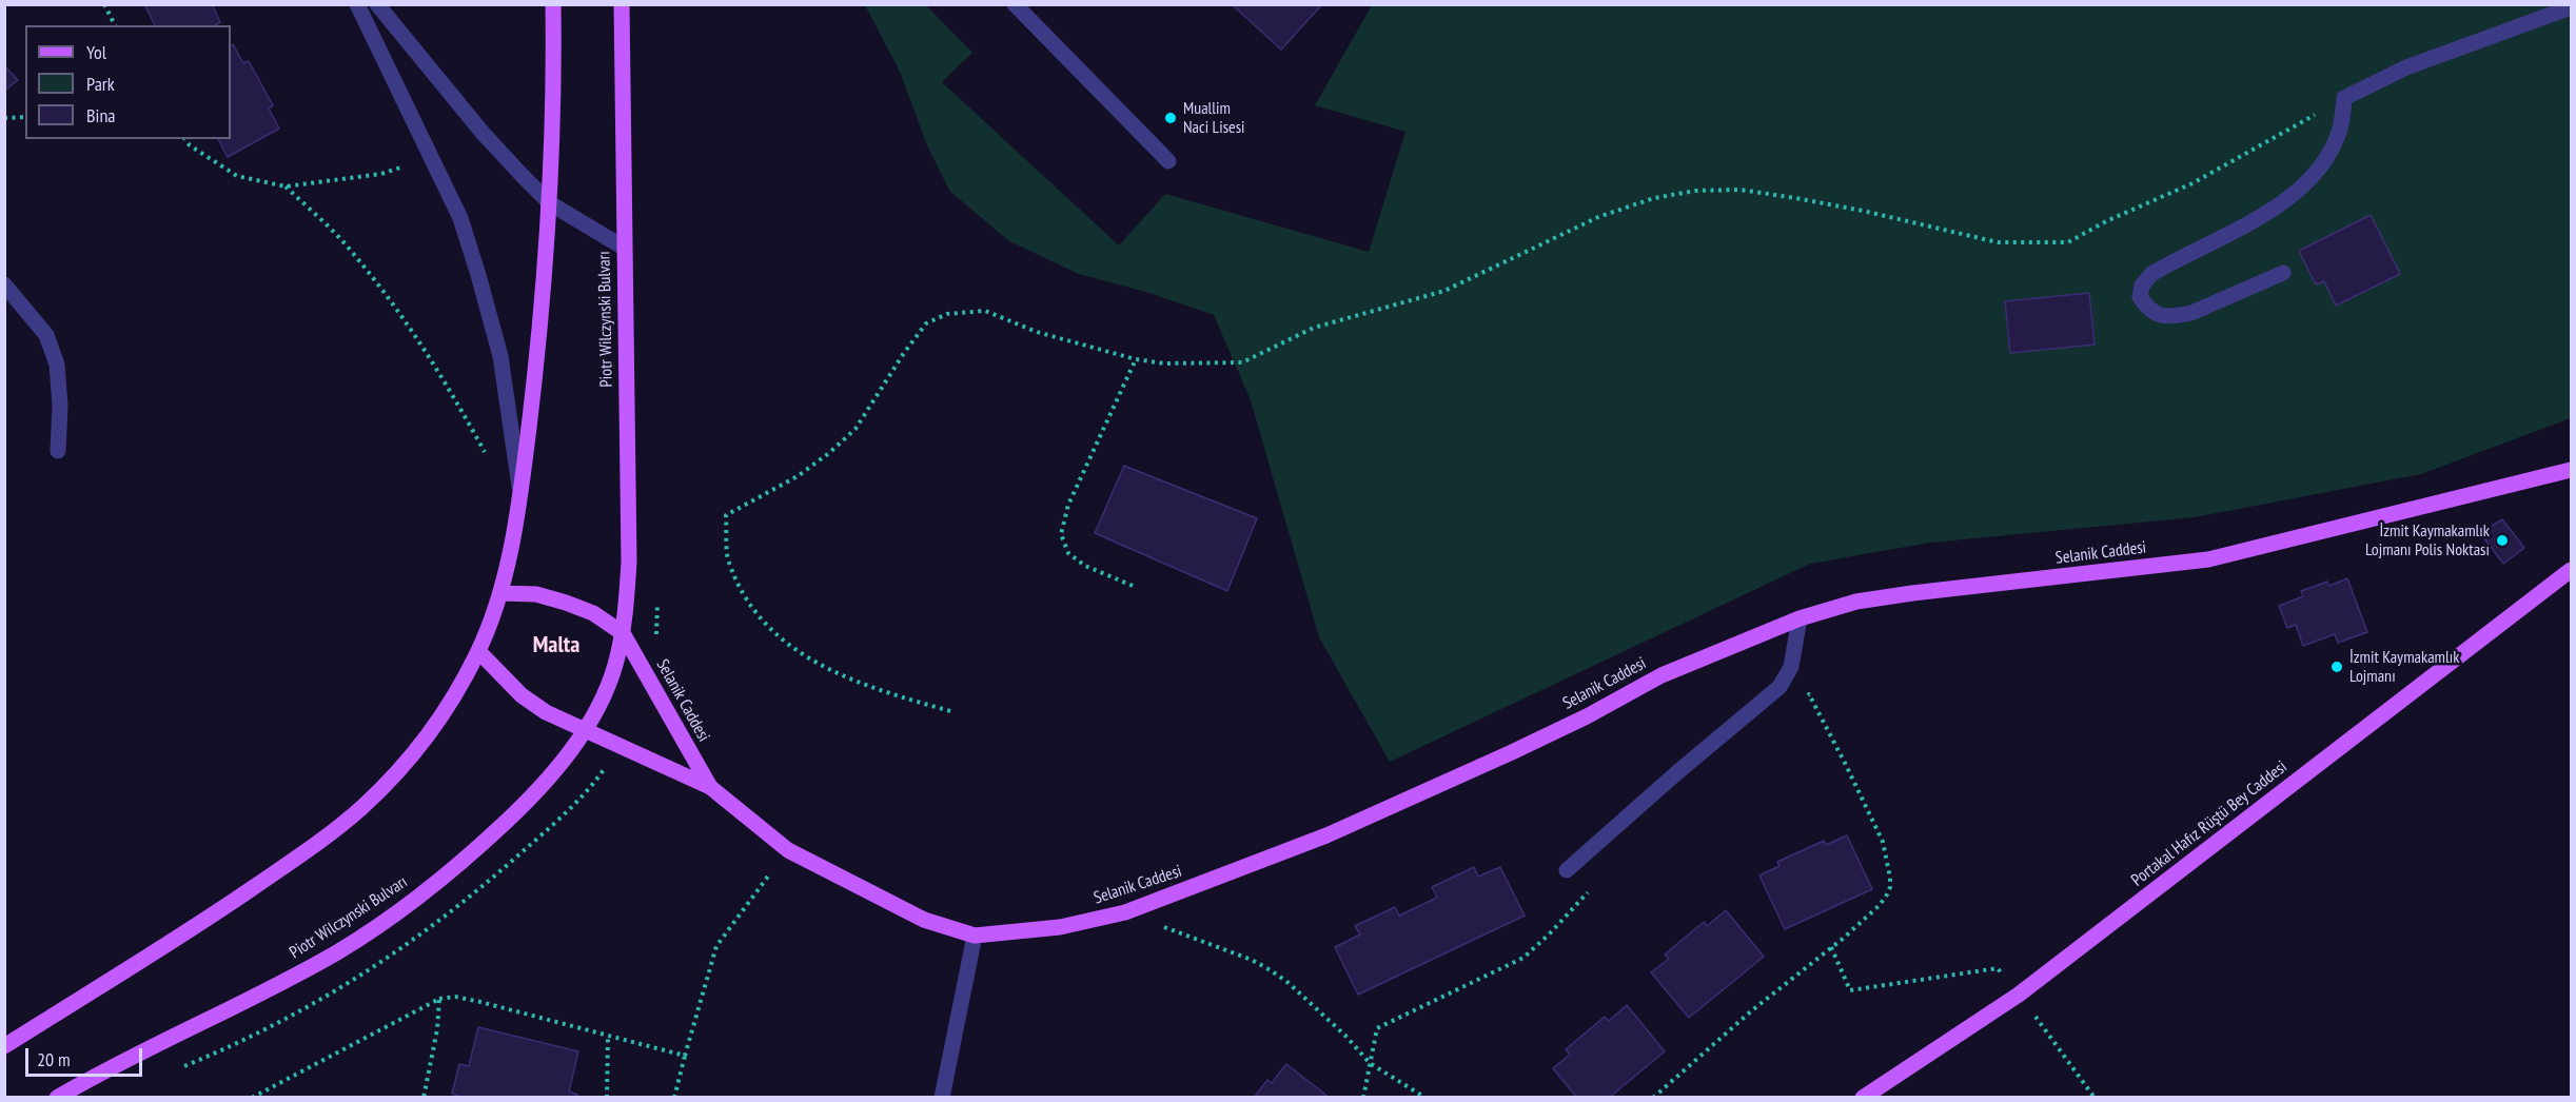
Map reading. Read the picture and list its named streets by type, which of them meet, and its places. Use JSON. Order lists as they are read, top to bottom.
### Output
{
  "streets": {
    "main road": ["Piotr Wilczynski Bulvarı", "Selanik Caddesi", "Portakal Hafız Rüştü Bey Caddesi"]
  },
  "crossings": [
    ["Piotr Wilczynski Bulvarı", "Selanik Caddesi"]
  ],
  "districts": ["Malta"],
  "places": ["Muallim Naci Lisesi", "İzmit Kaymakamlık Lojmanı Polis Noktası", "İzmit Kaymakamlık Lojmanı"],
  "legend": ["Yol", "Park", "Bina"],
  "scale_bar": "20 m"
}
